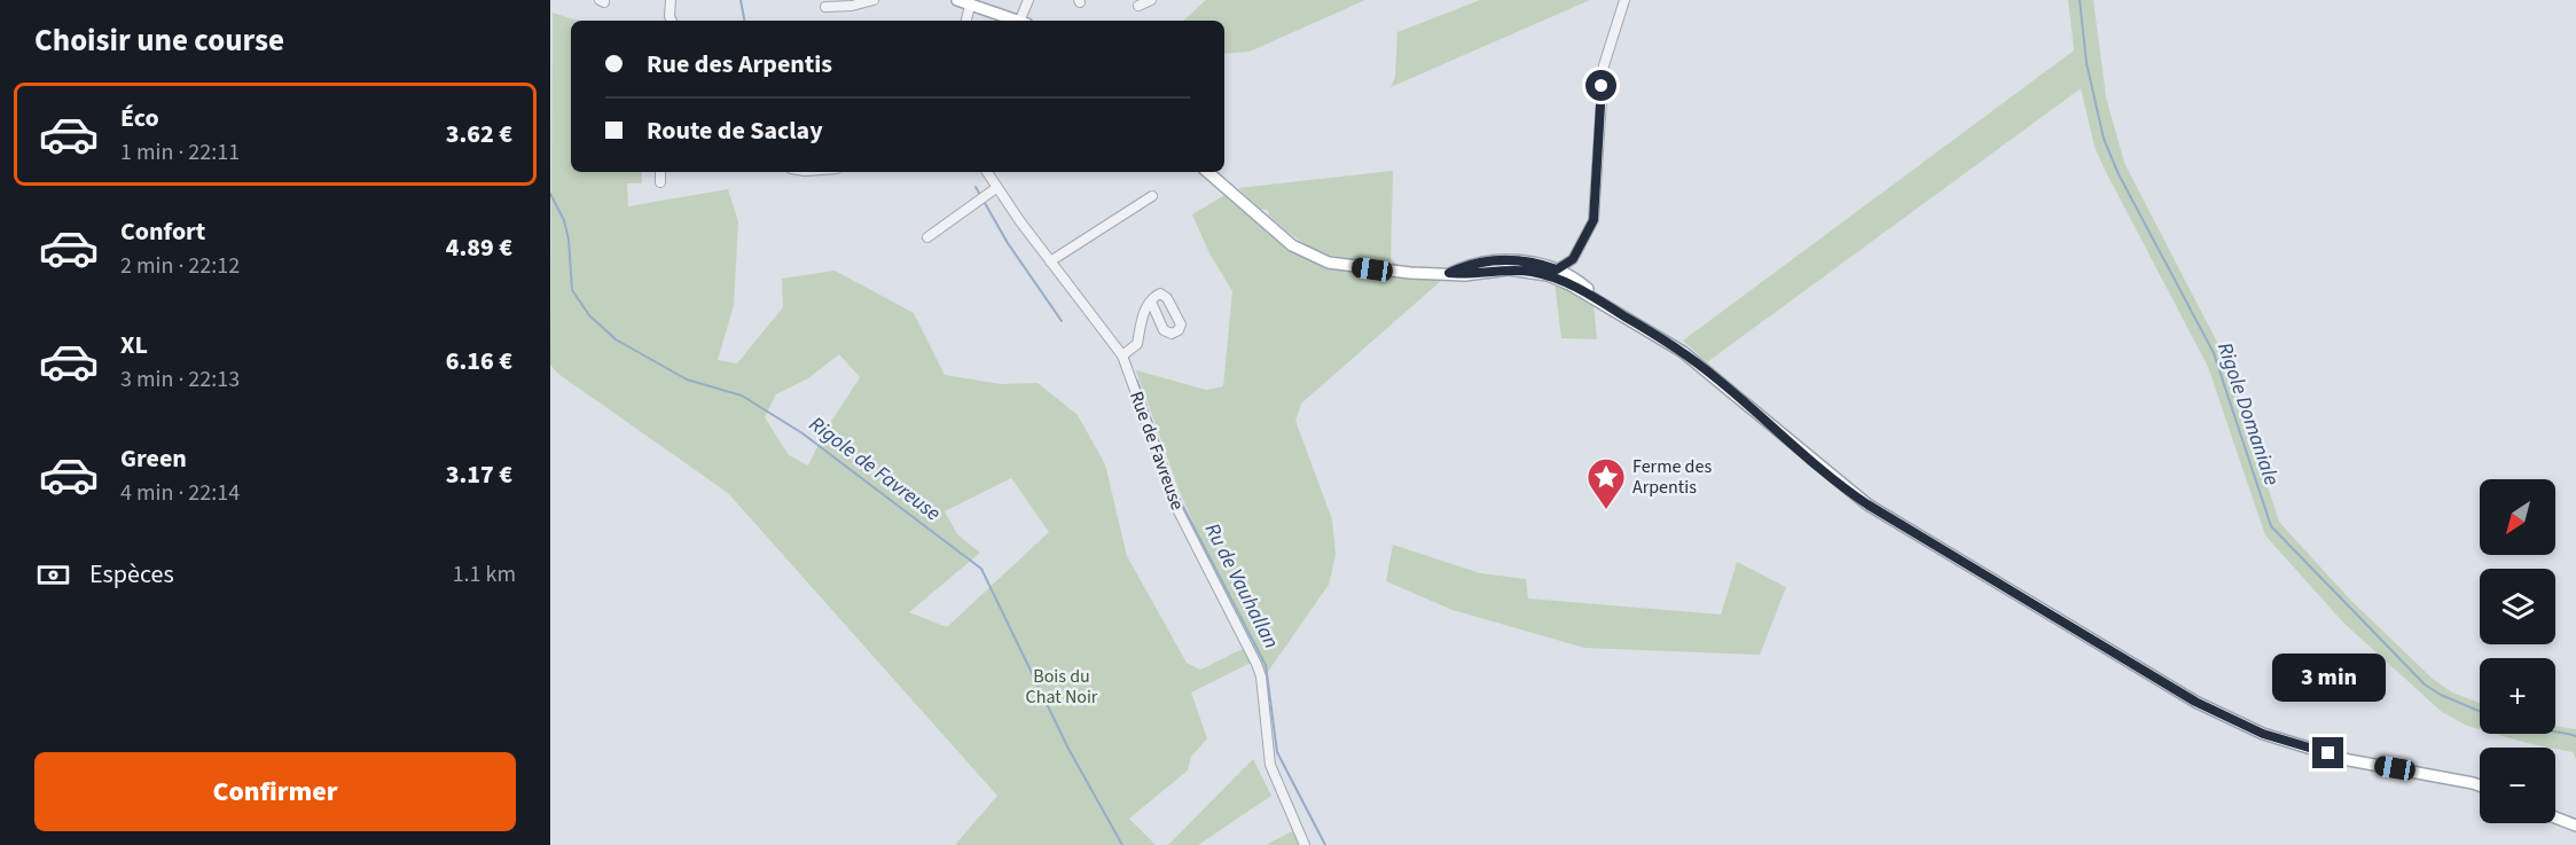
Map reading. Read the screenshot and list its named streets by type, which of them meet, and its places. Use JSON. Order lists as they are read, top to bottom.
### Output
{
  "streets": {
    "street": ["Rue de Favreuse"]
  },
  "water": ["Rigole Domaniale", "Rigole de Favreuse", "Ru de Vauhallan"],
  "parks": ["Bois du Chat Noir"],
  "places": {
    "place": ["Ferme des Arpentis"]
  },
  "north": "bottom left",
  "page": {
    "heading": "Choisir une course",
    "banner": ["Rue des Arpentis", "Route de Saclay"],
    "list": [
      {
        "name": "Éco",
        "note": "1 min · 22:11",
        "value": "3.62 €"
      },
      {
        "name": "Confort",
        "note": "2 min · 22:12",
        "value": "4.89 €"
      },
      {
        "name": "XL",
        "note": "3 min · 22:13",
        "value": "6.16 €"
      },
      {
        "name": "Green",
        "note": "4 min · 22:14",
        "value": "3.17 €"
      }
    ],
    "map_buttons": ["+", "−"],
    "pay": ["Espèces", "1.1 km"],
    "bubble": "3 min",
    "buttons": "Confirmer"
  }
}
